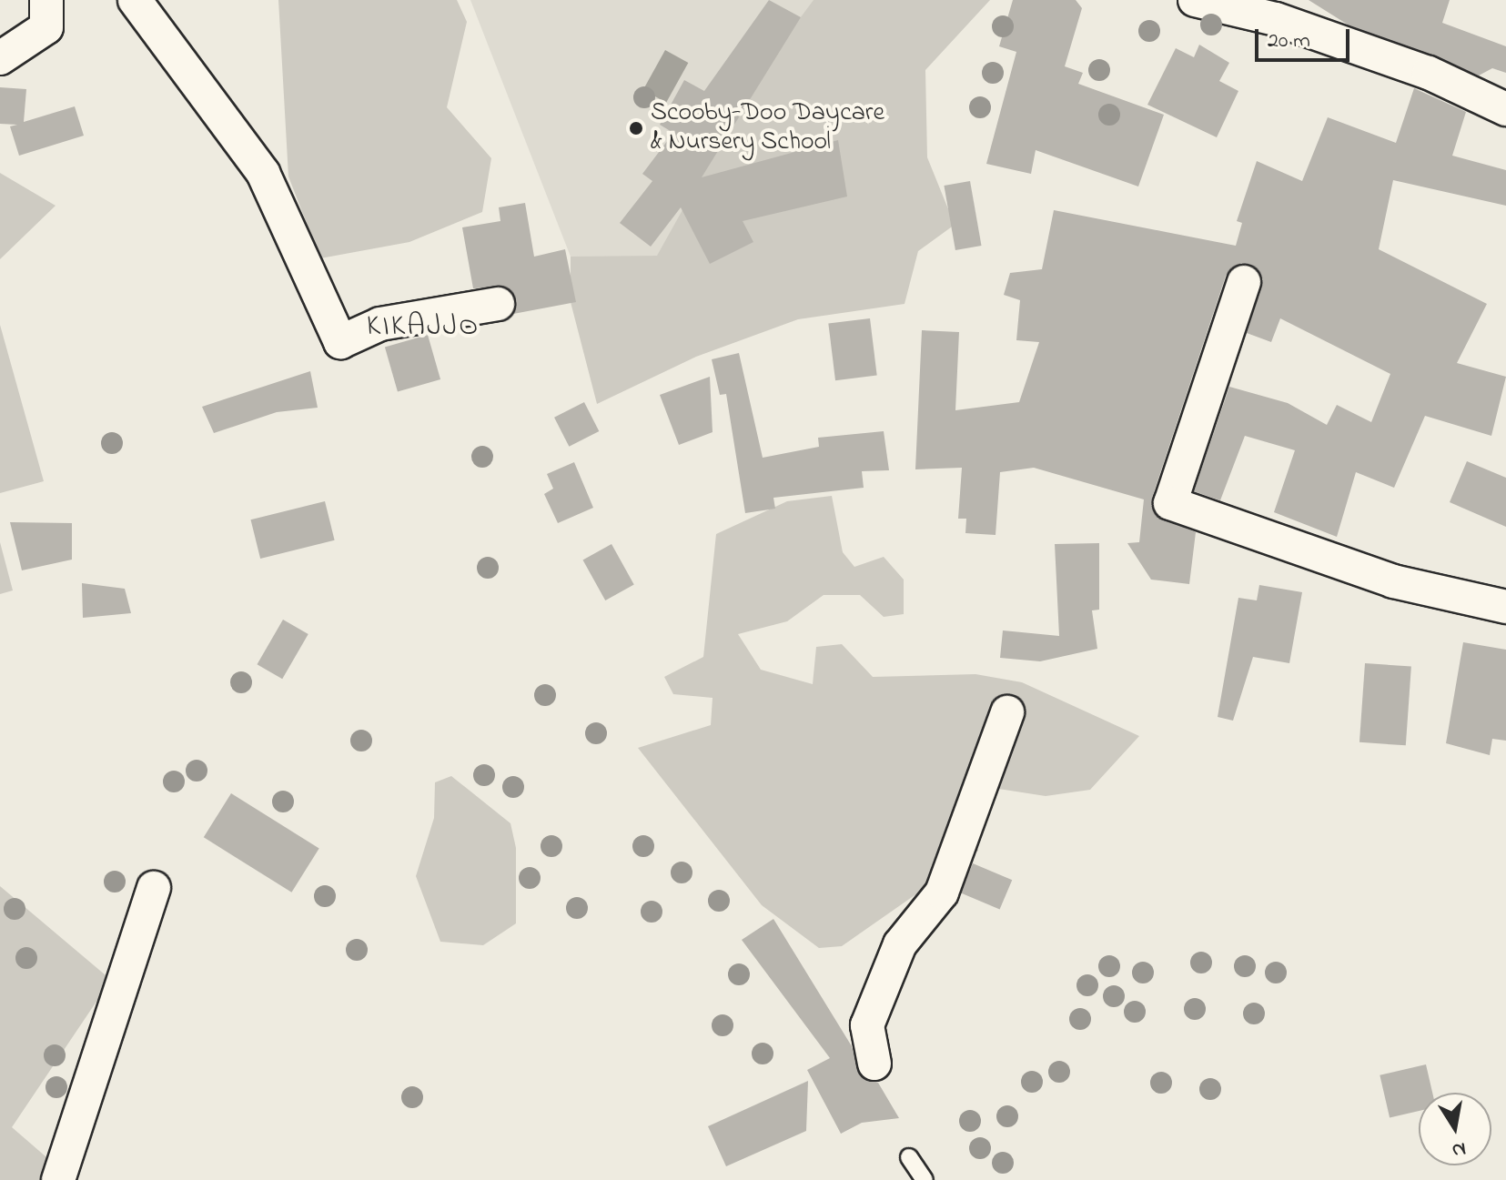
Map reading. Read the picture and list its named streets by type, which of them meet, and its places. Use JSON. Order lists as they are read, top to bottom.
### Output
{
  "districts": ["KIKAJJO"],
  "places": ["Scooby-Doo Daycare & Nursery School"],
  "scale_bar": "20 m",
  "north": "bottom"
}
